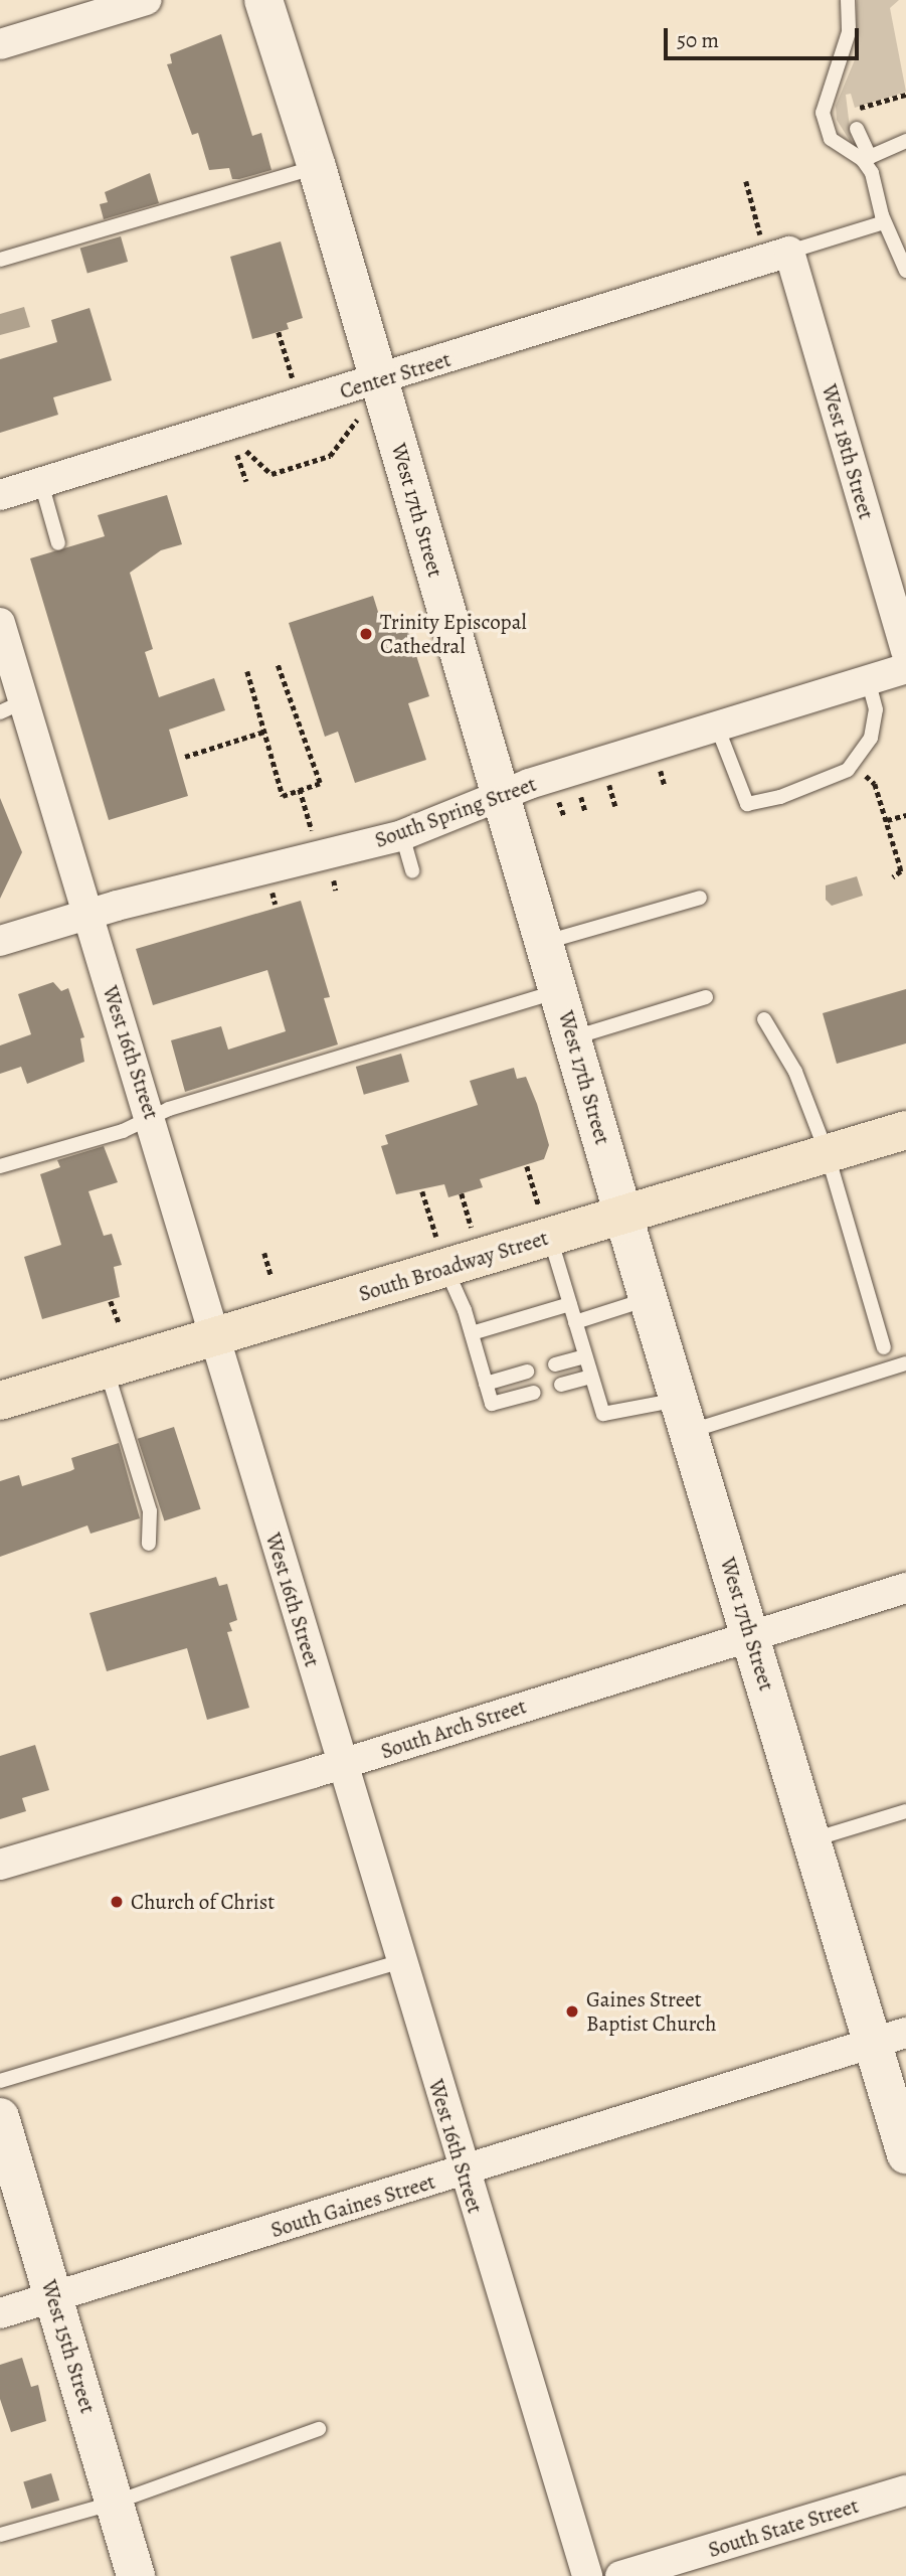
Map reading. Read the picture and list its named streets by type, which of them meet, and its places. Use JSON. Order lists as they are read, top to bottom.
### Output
{
  "streets": {
    "main road": ["West 17th Street", "South Broadway Street", "West 15th Street"],
    "street": [
      "Center Street",
      "West 18th Street",
      "South Spring Street",
      "West 16th Street",
      "South Arch Street",
      "South Gaines Street",
      "South State Street"
    ]
  },
  "crossings": [
    ["Center Street", "West 18th Street"],
    ["Center Street", "West 17th Street"],
    ["West 17th Street", "South Spring Street"],
    ["West 17th Street", "South Broadway Street"],
    ["West 17th Street", "South Arch Street"],
    ["West 17th Street", "South Gaines Street"],
    ["South Spring Street", "West 16th Street"],
    ["West 16th Street", "South Broadway Street"],
    ["West 16th Street", "South Arch Street"],
    ["West 16th Street", "South Gaines Street"],
    ["South Gaines Street", "West 15th Street"]
  ],
  "places": ["Trinity Episcopal Cathedral", "Church of Christ", "Gaines Street Baptist Church"],
  "scale_bar": "50 m"
}
